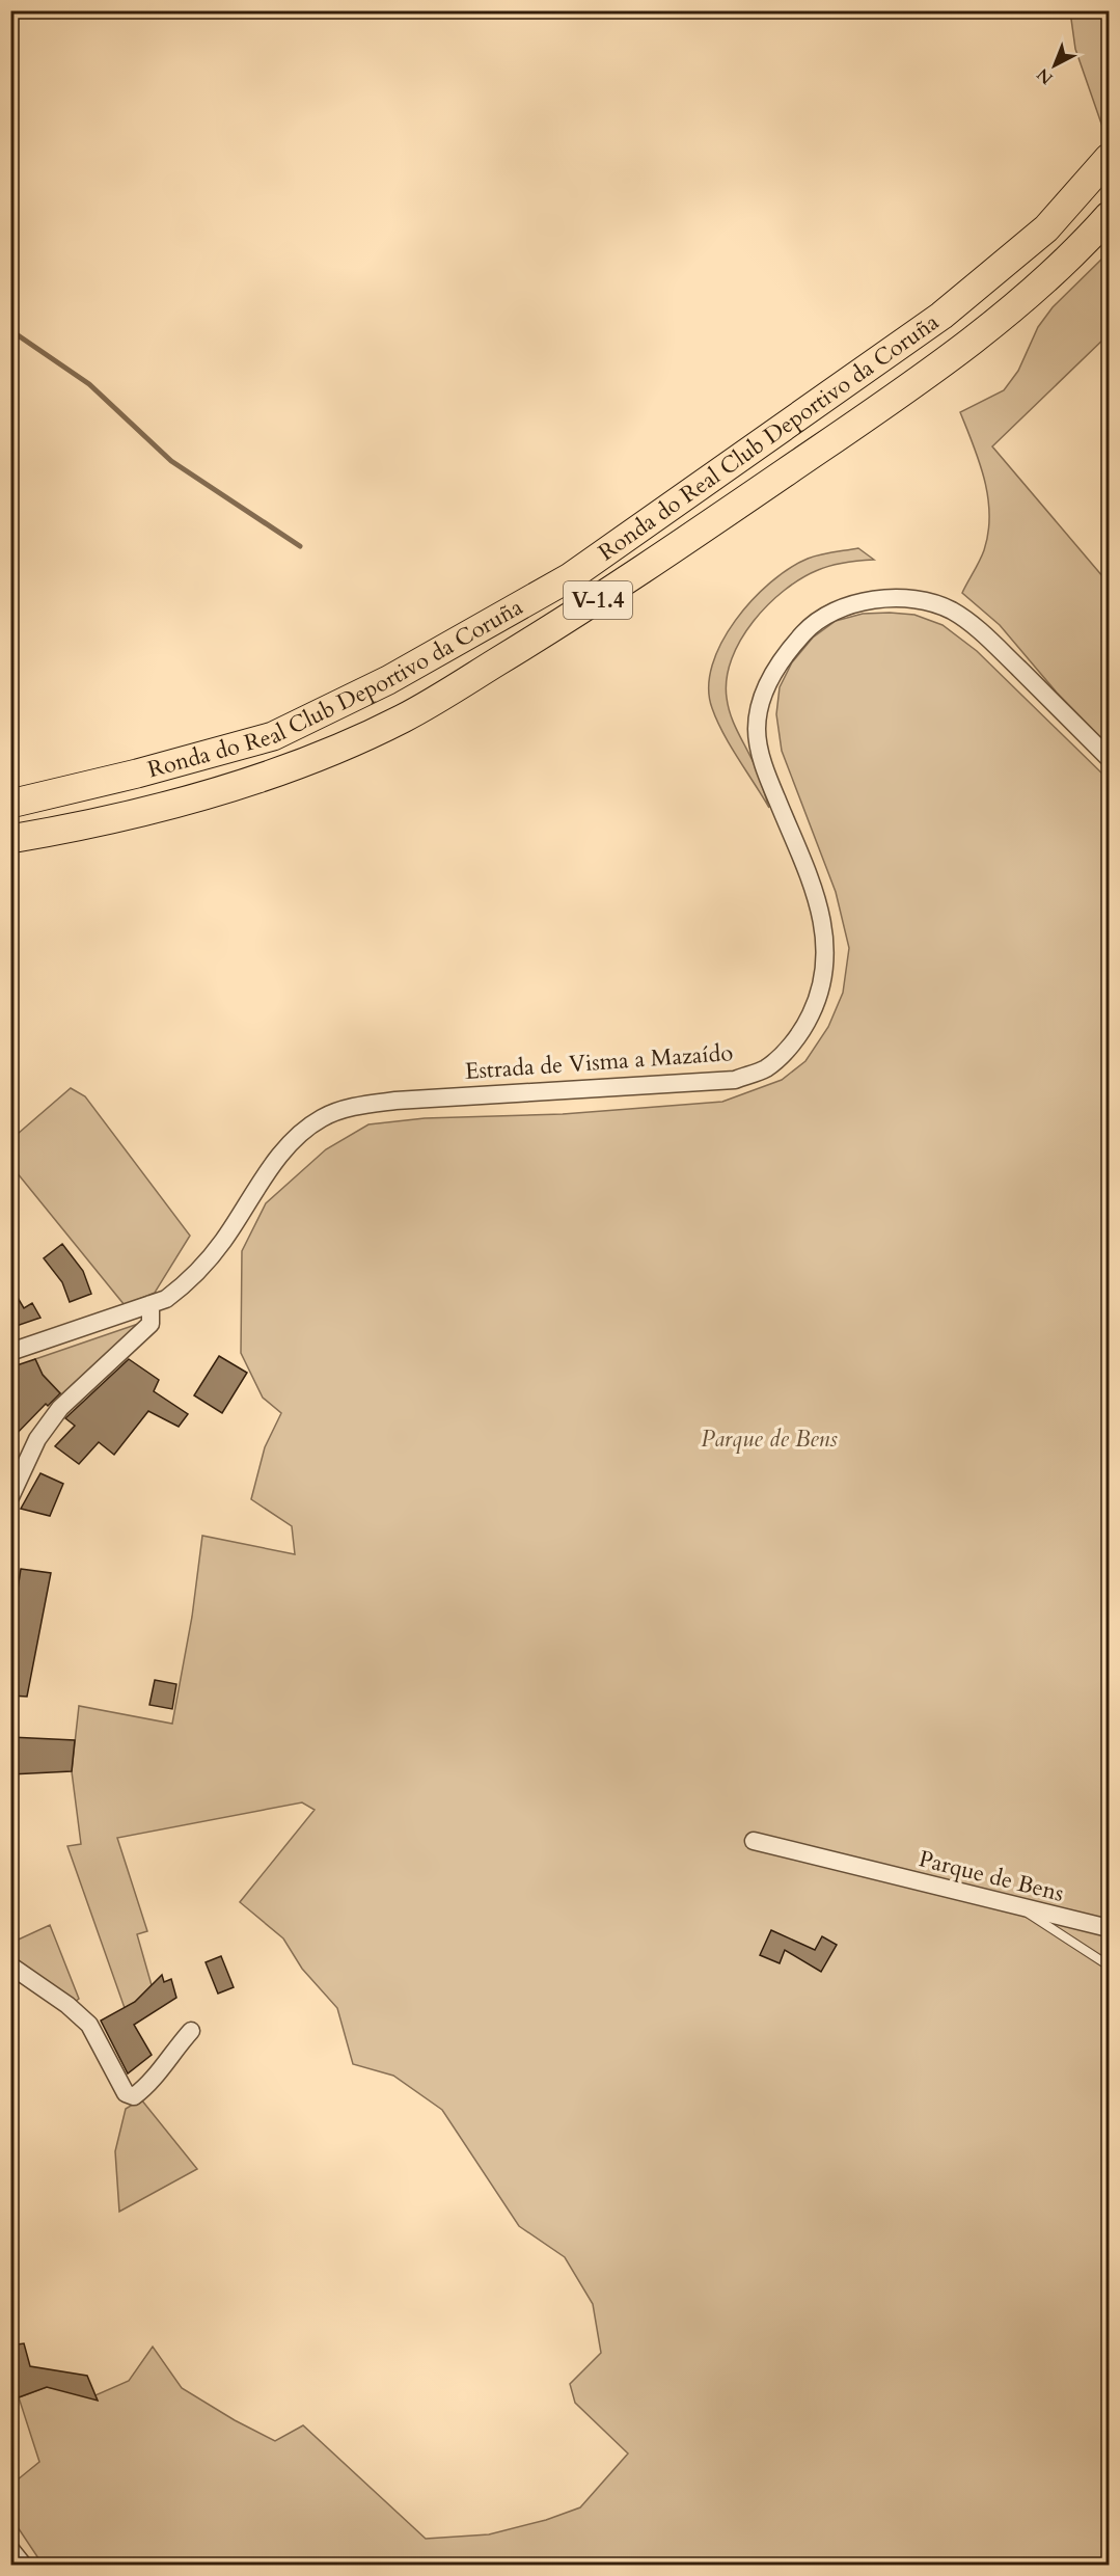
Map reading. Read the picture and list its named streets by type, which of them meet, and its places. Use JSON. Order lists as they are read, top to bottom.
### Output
{
  "streets": {
    "highway": ["Ronda do Real Club Deportivo da Coruña", "V-1.4"],
    "street": ["Estrada de Visma a Mazaído", "Parque de Bens"]
  },
  "parks": ["Parque de Bens"],
  "north": "bottom left"
}
